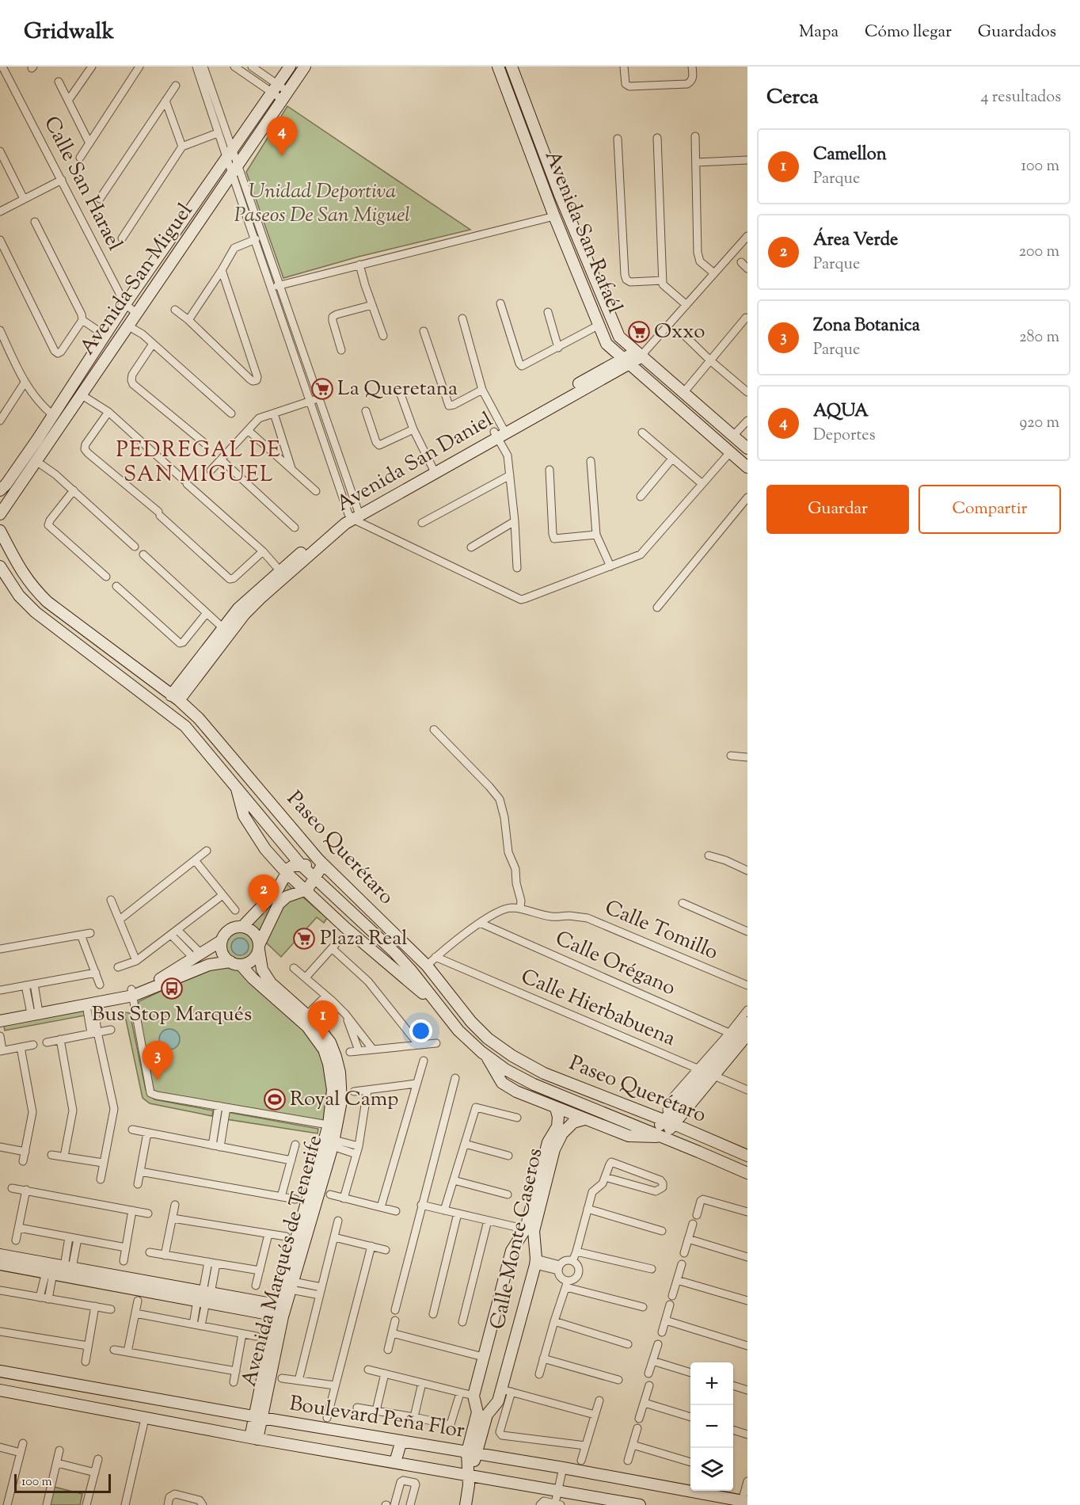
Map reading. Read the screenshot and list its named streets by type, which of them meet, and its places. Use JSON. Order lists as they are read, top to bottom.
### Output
{
  "streets": {
    "main road": [
      "Avenida San Rafaél",
      "Avenida San Miguel",
      "Avenida San Daniel",
      "Paseo Querétaro",
      "Calle Monte Caseros",
      "Avenida Marqués de Tenerife",
      "Boulevard Peña Flor"
    ],
    "street": [
      "Calle San Harael",
      "Calle Tomillo",
      "Calle Orégano",
      "Calle Hierbabuena"
    ]
  },
  "crossings": [
    ["Calle San Harael", "Avenida San Miguel"],
    ["Avenida San Rafaél", "Avenida San Daniel"],
    ["Avenida San Daniel", "Paseo Querétaro"],
    ["Calle Monte Caseros", "Boulevard Peña Flor"],
    ["Avenida Marqués de Tenerife", "Boulevard Peña Flor"]
  ],
  "districts": ["PEDREGAL DE SAN MIGUEL"],
  "parks": ["Unidad Deportiva Paseos De San Miguel"],
  "places": {
    "supermarket": ["Oxxo", "La Queretana", "Plaza Real"],
    "bus stop": ["Bus Stop Marqués"],
    "sports": ["Royal Camp"]
  },
  "scale_bar": "100 m",
  "page": {
    "header": "Gridwalk",
    "nav": ["Mapa", "Cómo llegar", "Guardados"],
    "heading": ["Cerca", "4 resultados"],
    "pins": [
      "4",
      "2",
      "1",
      "3"
    ],
    "list": [
      {
        "mark": "1",
        "name": "Camellon",
        "note": "Parque",
        "value": "100 m"
      },
      {
        "mark": "2",
        "name": "Área Verde",
        "note": "Parque",
        "value": "200 m"
      },
      {
        "mark": "3",
        "name": "Zona Botanica",
        "note": "Parque",
        "value": "280 m"
      },
      {
        "mark": "4",
        "name": "AQUA",
        "note": "Deportes",
        "value": "920 m"
      }
    ],
    "buttons": ["Guardar", "Compartir"],
    "map_buttons": ["+", "−"],
    "scale": "100 m"
  }
}
